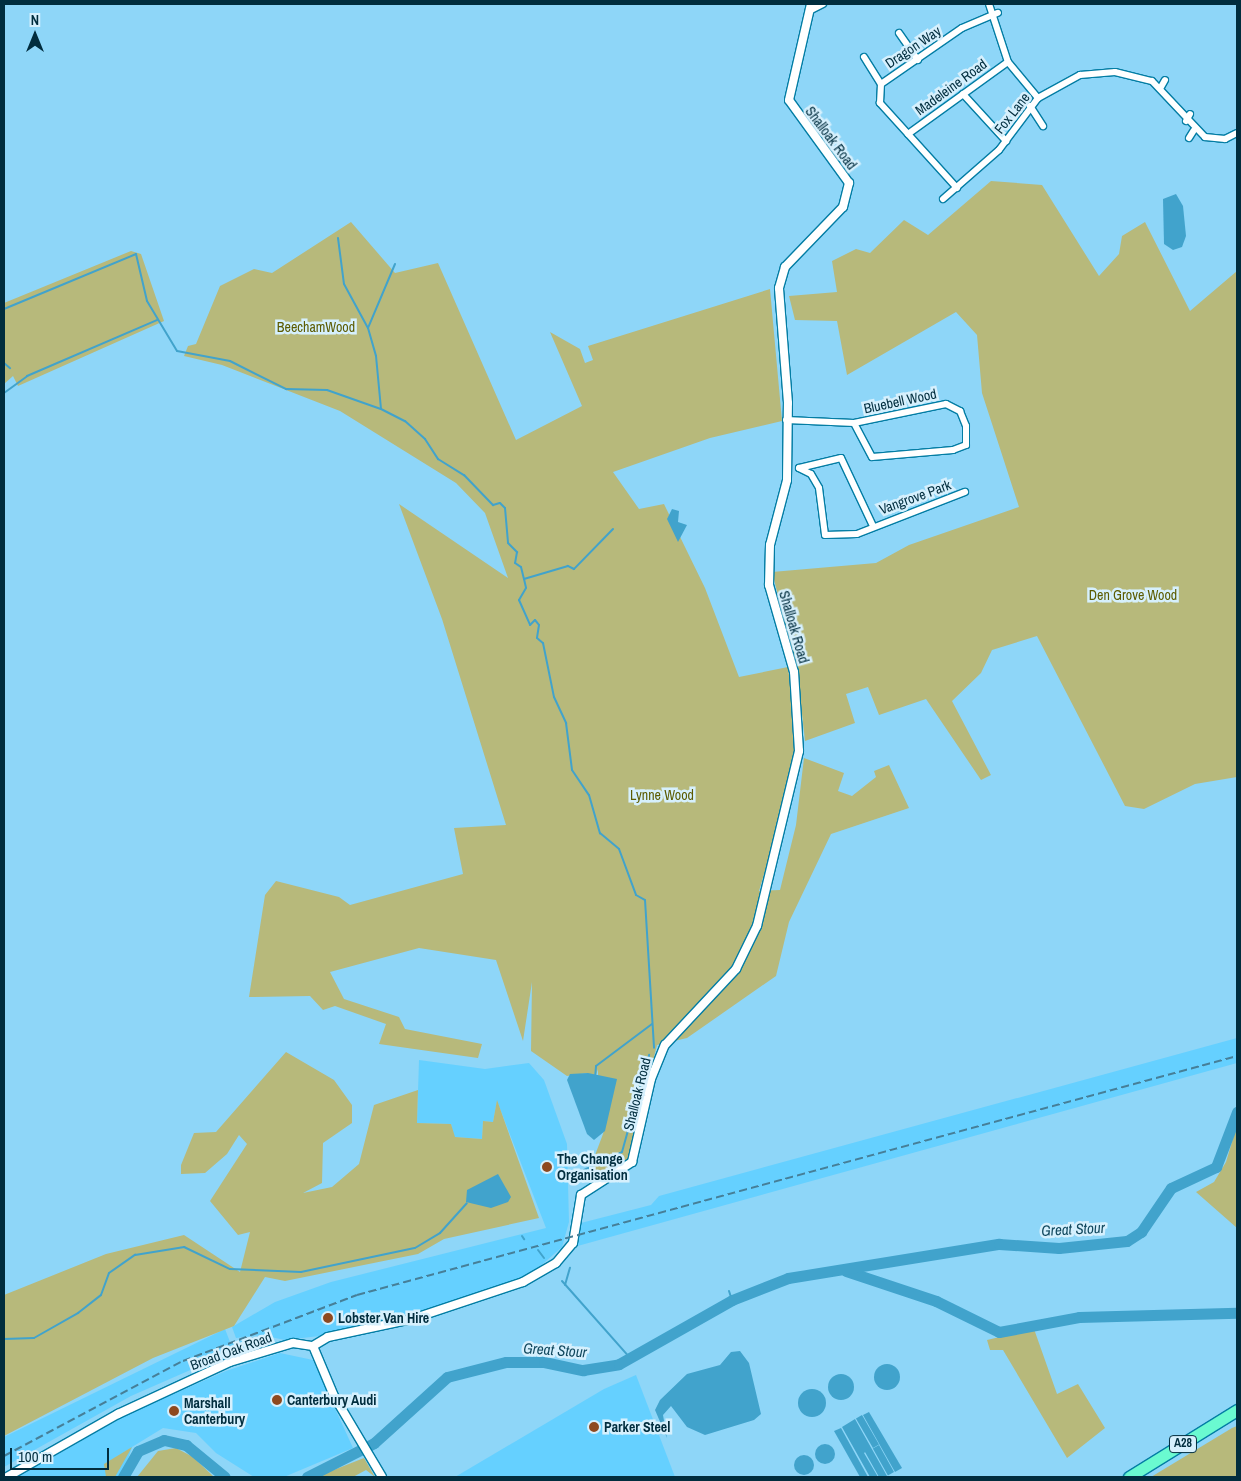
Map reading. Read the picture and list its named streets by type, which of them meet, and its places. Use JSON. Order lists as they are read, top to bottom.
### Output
{
  "streets": {
    "highway": ["A28"],
    "street": [
      "Dragon Way",
      "Madeleine Road",
      "Fox Lane",
      "Shalloak Road",
      "Bluebell Wood",
      "Vangrove Park",
      "Broad Oak Road"
    ]
  },
  "crossings": [
    ["Dragon Way", "Madeleine Road"],
    ["Dragon Way", "Fox Lane"],
    ["Shalloak Road", "Bluebell Wood"],
    ["Shalloak Road", "Vangrove Park"],
    ["Shalloak Road", "Broad Oak Road"]
  ],
  "water": ["Great Stour"],
  "parks": ["BeechamWood", "Den Grove Wood", "Lynne Wood"],
  "places": [
    "The Change Organisation",
    "Lobster Van Hire",
    "Canterbury Audi",
    "Marshall Canterbury",
    "Parker Steel"
  ],
  "scale_bar": "100 m",
  "north": "top"
}
